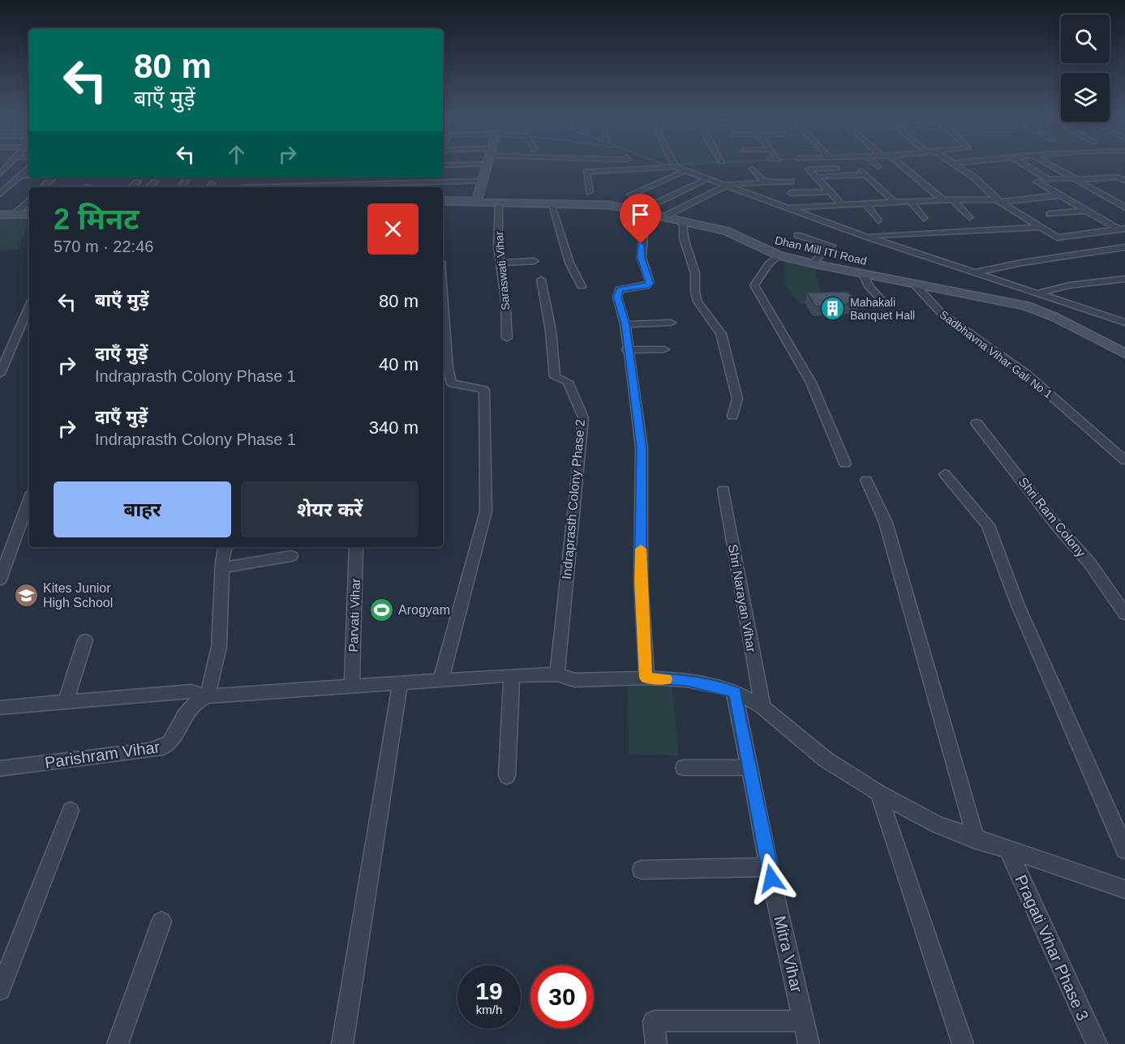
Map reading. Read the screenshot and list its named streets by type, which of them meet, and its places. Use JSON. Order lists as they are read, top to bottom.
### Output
{
  "streets": {
    "street": [
      "Dhan Mill ITI Road",
      "Saraswati Vihar",
      "Sadbhavna Vihar Gali No 1",
      "Indraprasth Colony Phase 2",
      "Shri Ram Colony",
      "Shri Narayan Vihar",
      "Parvati Vihar",
      "Parishram Vihar",
      "Pragati Vihar Phase 3",
      "Mitra Vihar"
    ]
  },
  "crossings": [
    ["Dhan Mill ITI Road", "Saraswati Vihar"],
    ["Dhan Mill ITI Road", "Sadbhavna Vihar Gali No 1"]
  ],
  "places": {
    "building": ["Mahakali Banquet Hall"],
    "school or university": ["Kites Junior High School"],
    "sports": ["Arogyam"]
  },
  "page": {
    "turn": ["80 m", "बाएँ मुड़ें"],
    "heading": ["2 मिनट", "570 m · 22:46"],
    "list": [
      {
        "name": "बाएँ मुड़ें",
        "value": "80 m"
      },
      {
        "name": "दाएँ मुड़ें",
        "note": "Indraprasth Colony Phase 1",
        "value": "40 m"
      },
      {
        "name": "दाएँ मुड़ें",
        "note": "Indraprasth Colony Phase 1",
        "value": "340 m"
      }
    ],
    "buttons": ["बाहर", "शेयर करें"],
    "speed": "19 km/h",
    "limit": "30"
  }
}
